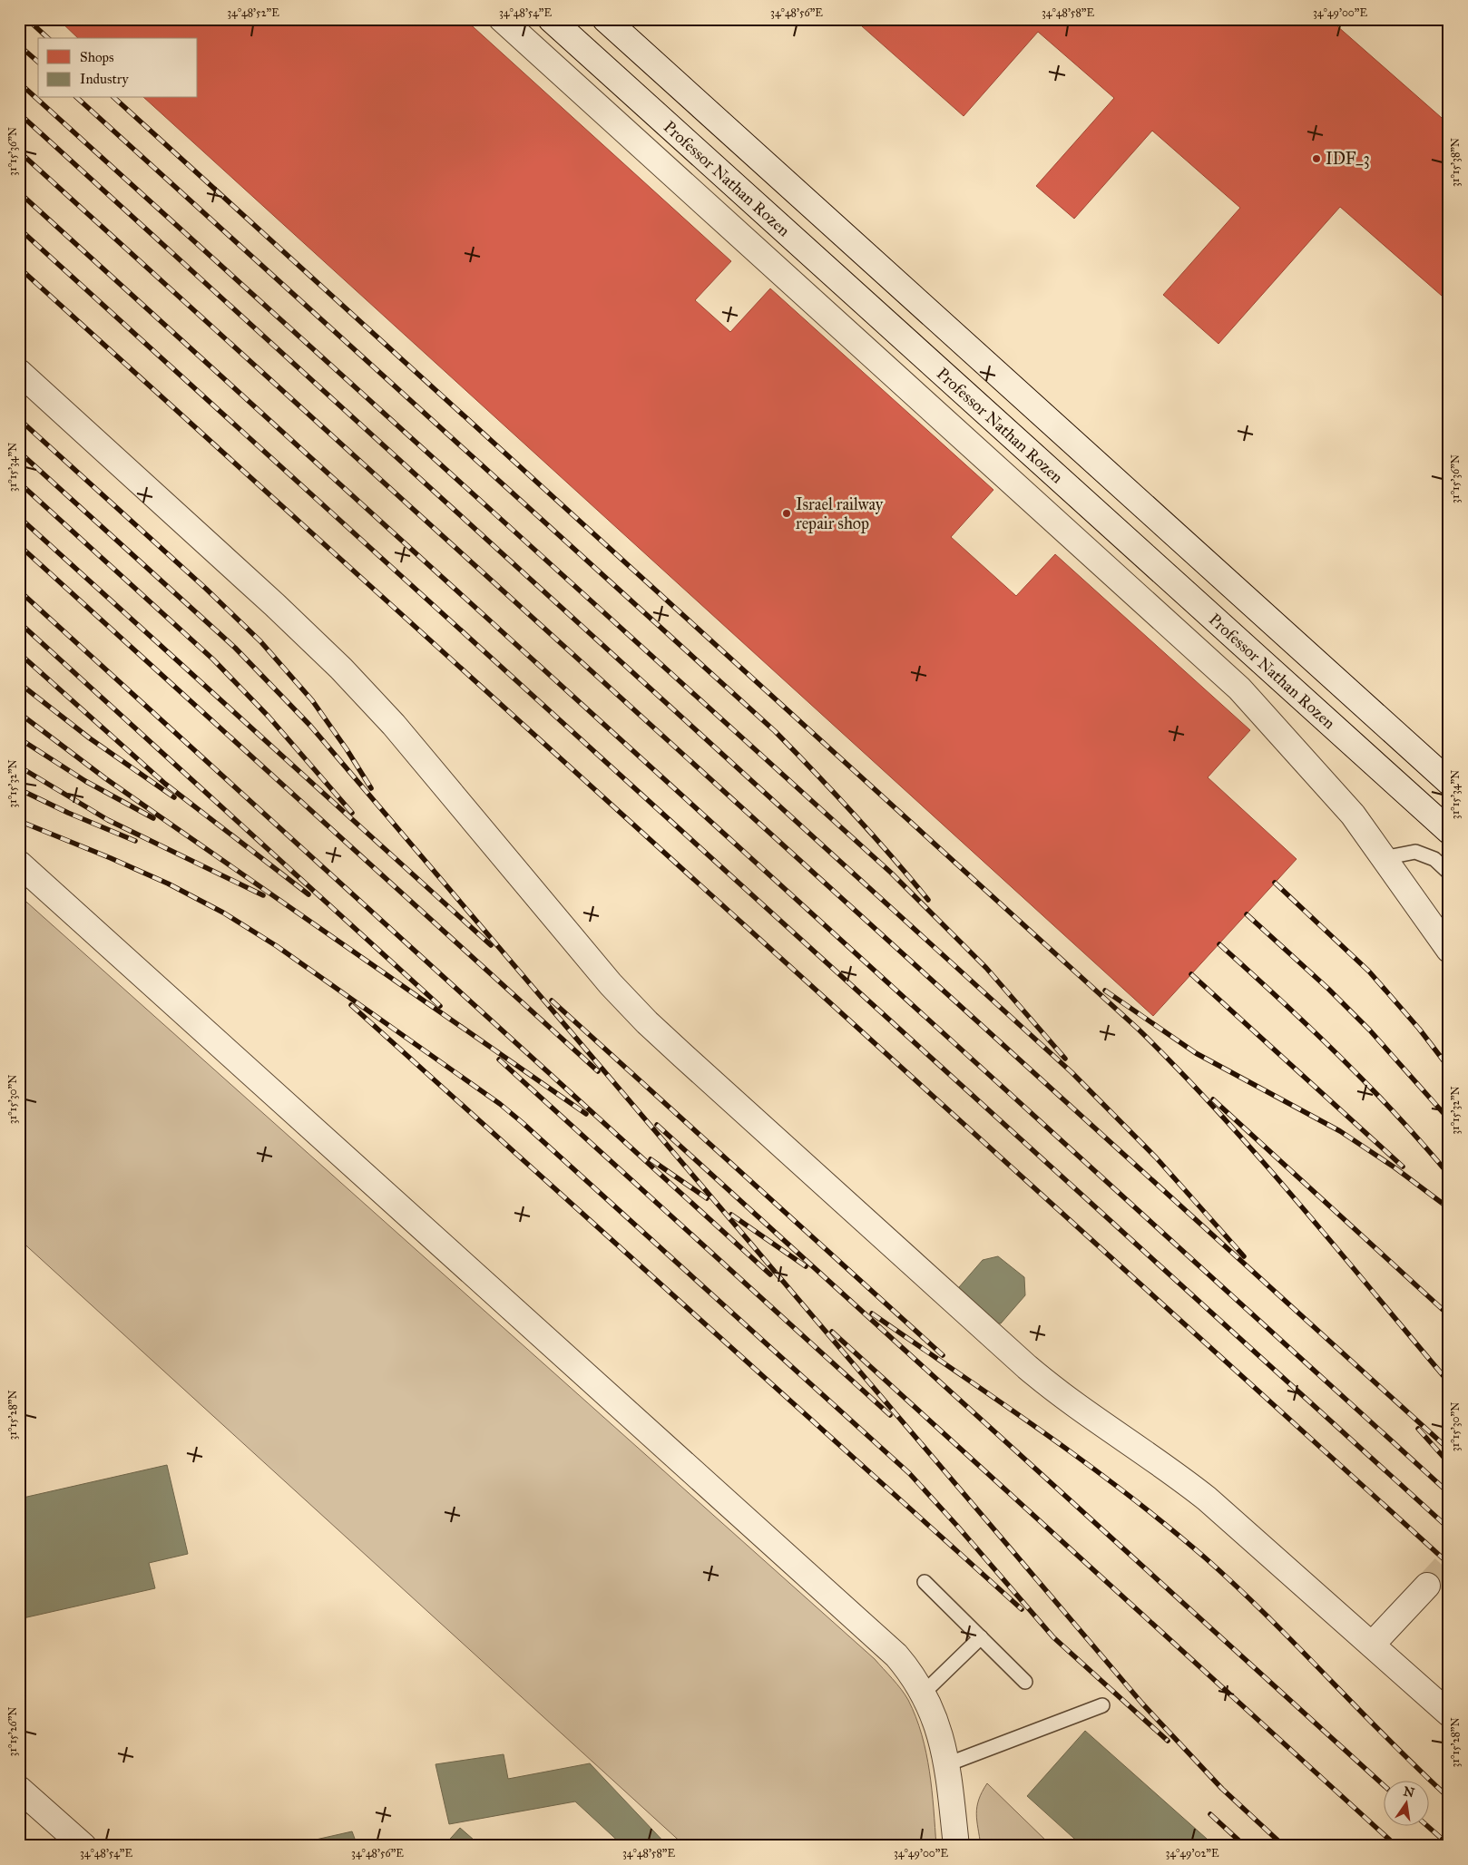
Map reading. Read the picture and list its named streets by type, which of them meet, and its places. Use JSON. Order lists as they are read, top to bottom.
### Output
{
  "streets": {
    "street": ["Professor Nathan Rozen"]
  },
  "places": ["IDF_3", "Israel railway repair shop"],
  "legend": ["Shops", "Industry"],
  "north": "top",
  "coordinates": [
    "34°48'52\"E",
    "34°48'54\"E",
    "34°48'56\"E",
    "34°48'58\"E",
    "34°49'00\"E",
    "31°15'36\"N",
    "31°15'38\"N",
    "31°15'34\"N",
    "31°15'32\"N",
    "31°15'30\"N",
    "31°15'28\"N",
    "31°15'26\"N",
    "34°49'02\"E"
  ]
}
